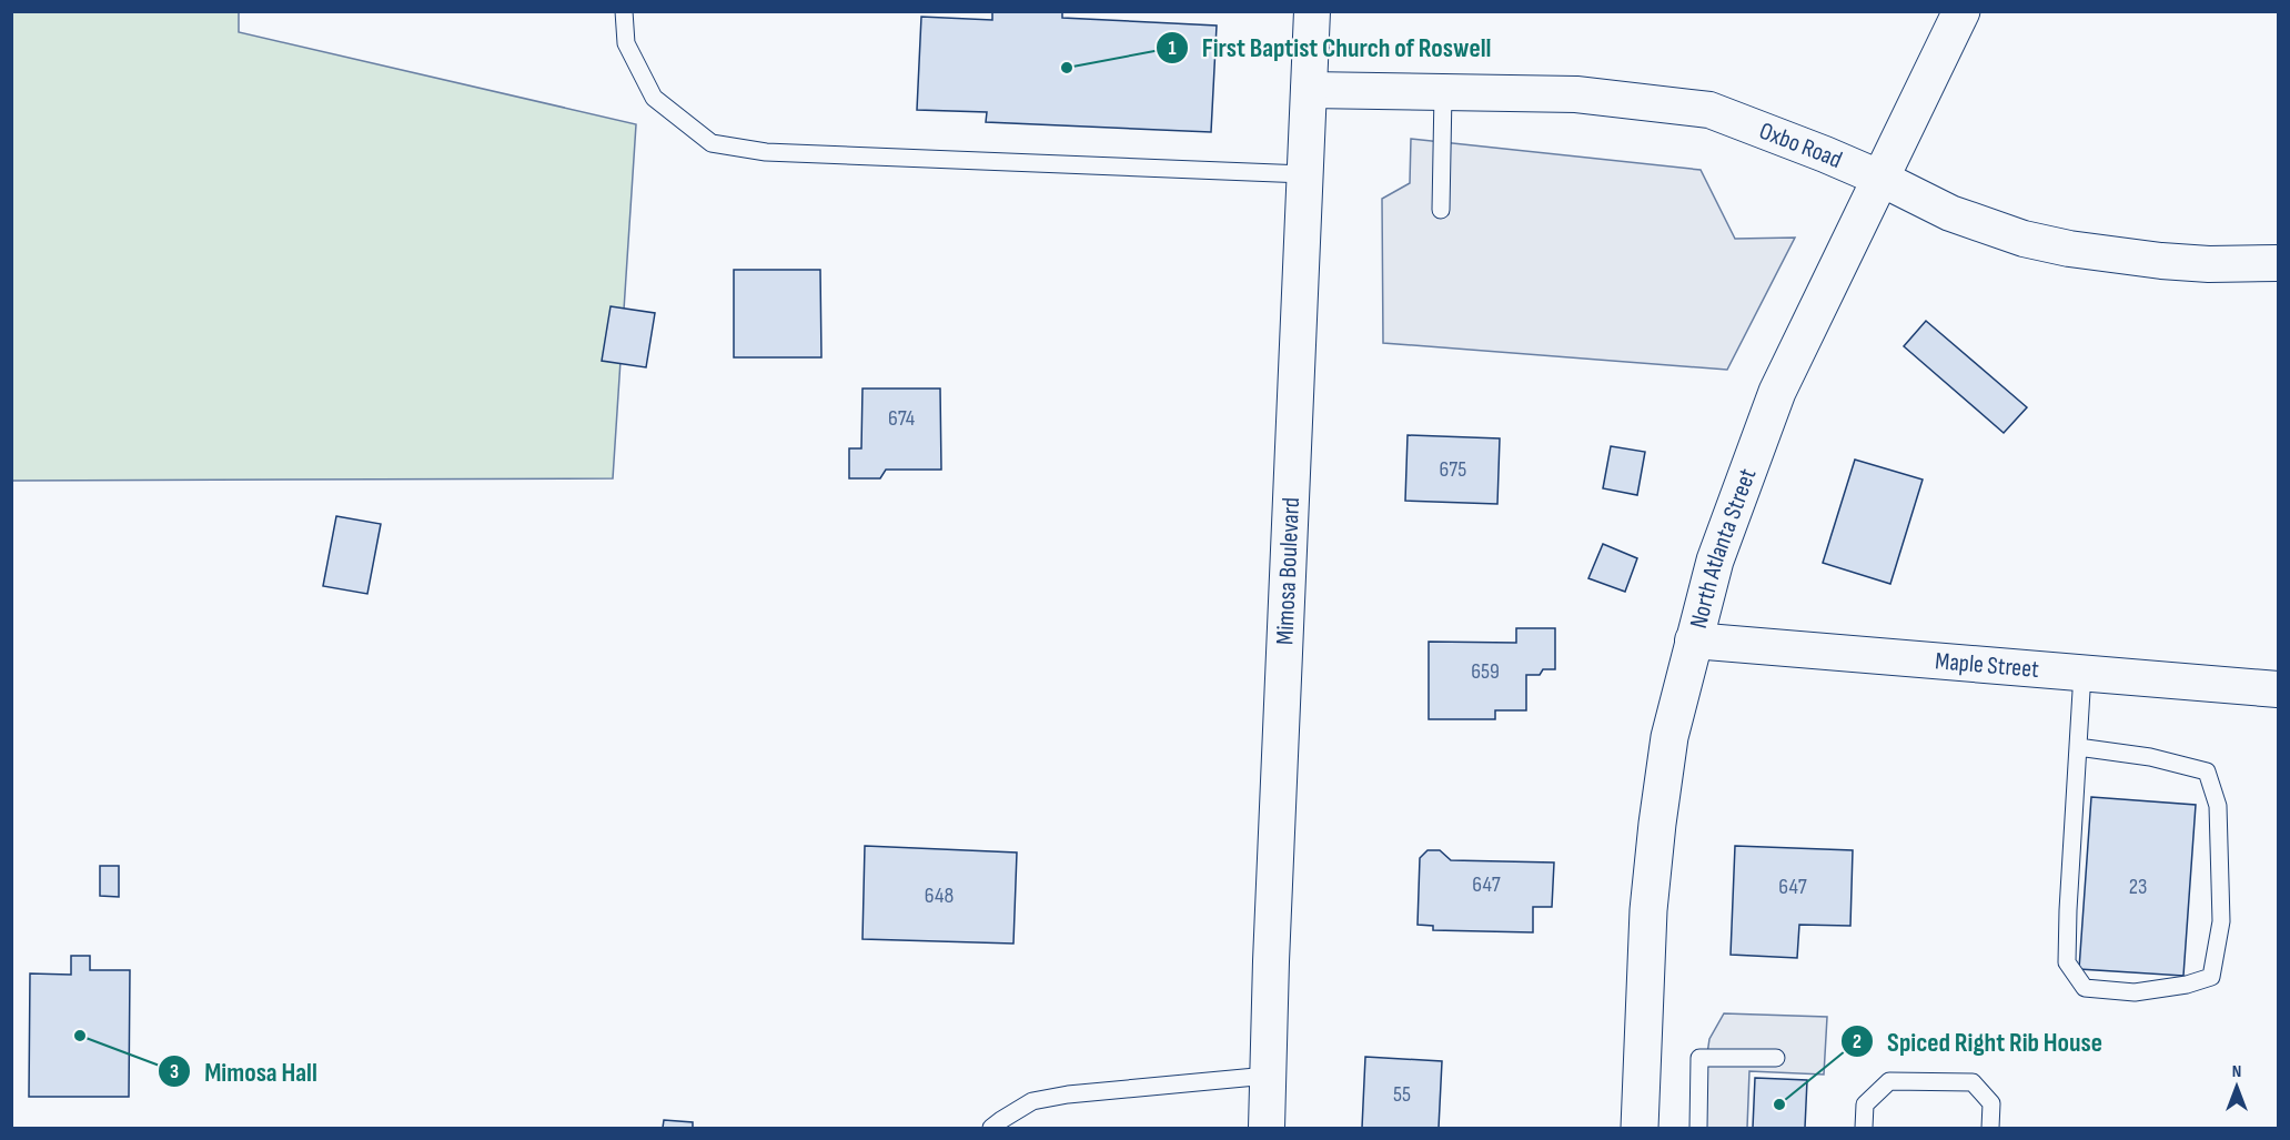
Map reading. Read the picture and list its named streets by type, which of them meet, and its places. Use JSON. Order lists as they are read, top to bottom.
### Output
{
  "streets": {
    "highway": ["North Atlanta Street"],
    "street": ["Oxbo Road", "Mimosa Boulevard", "Maple Street"]
  },
  "crossings": [
    ["Oxbo Road", "North Atlanta Street"],
    ["Oxbo Road", "Mimosa Boulevard"],
    ["North Atlanta Street", "Maple Street"]
  ],
  "places": ["First Baptist Church of Roswell", "Mimosa Hall", "Spiced Right Rib House"],
  "house_numbers": [
    "674",
    "675",
    "659",
    "647",
    "647",
    "23",
    "648",
    "55"
  ],
  "north": "top"
}
